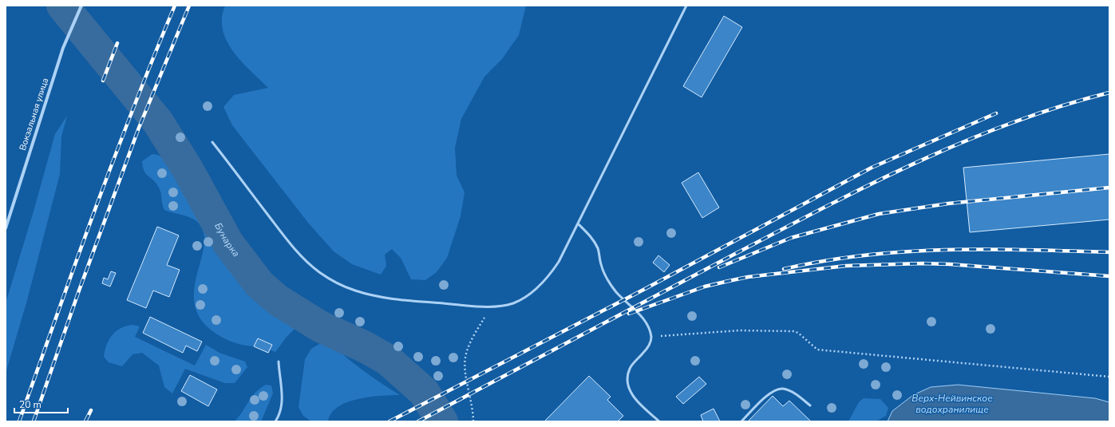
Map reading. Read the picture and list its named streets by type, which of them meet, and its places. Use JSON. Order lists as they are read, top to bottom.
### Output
{
  "streets": {
    "street": ["Вокзальная улица"]
  },
  "water": ["Бунарка", "Верх-Нейвинское водохранилище"],
  "scale_bar": "20 m"
}
